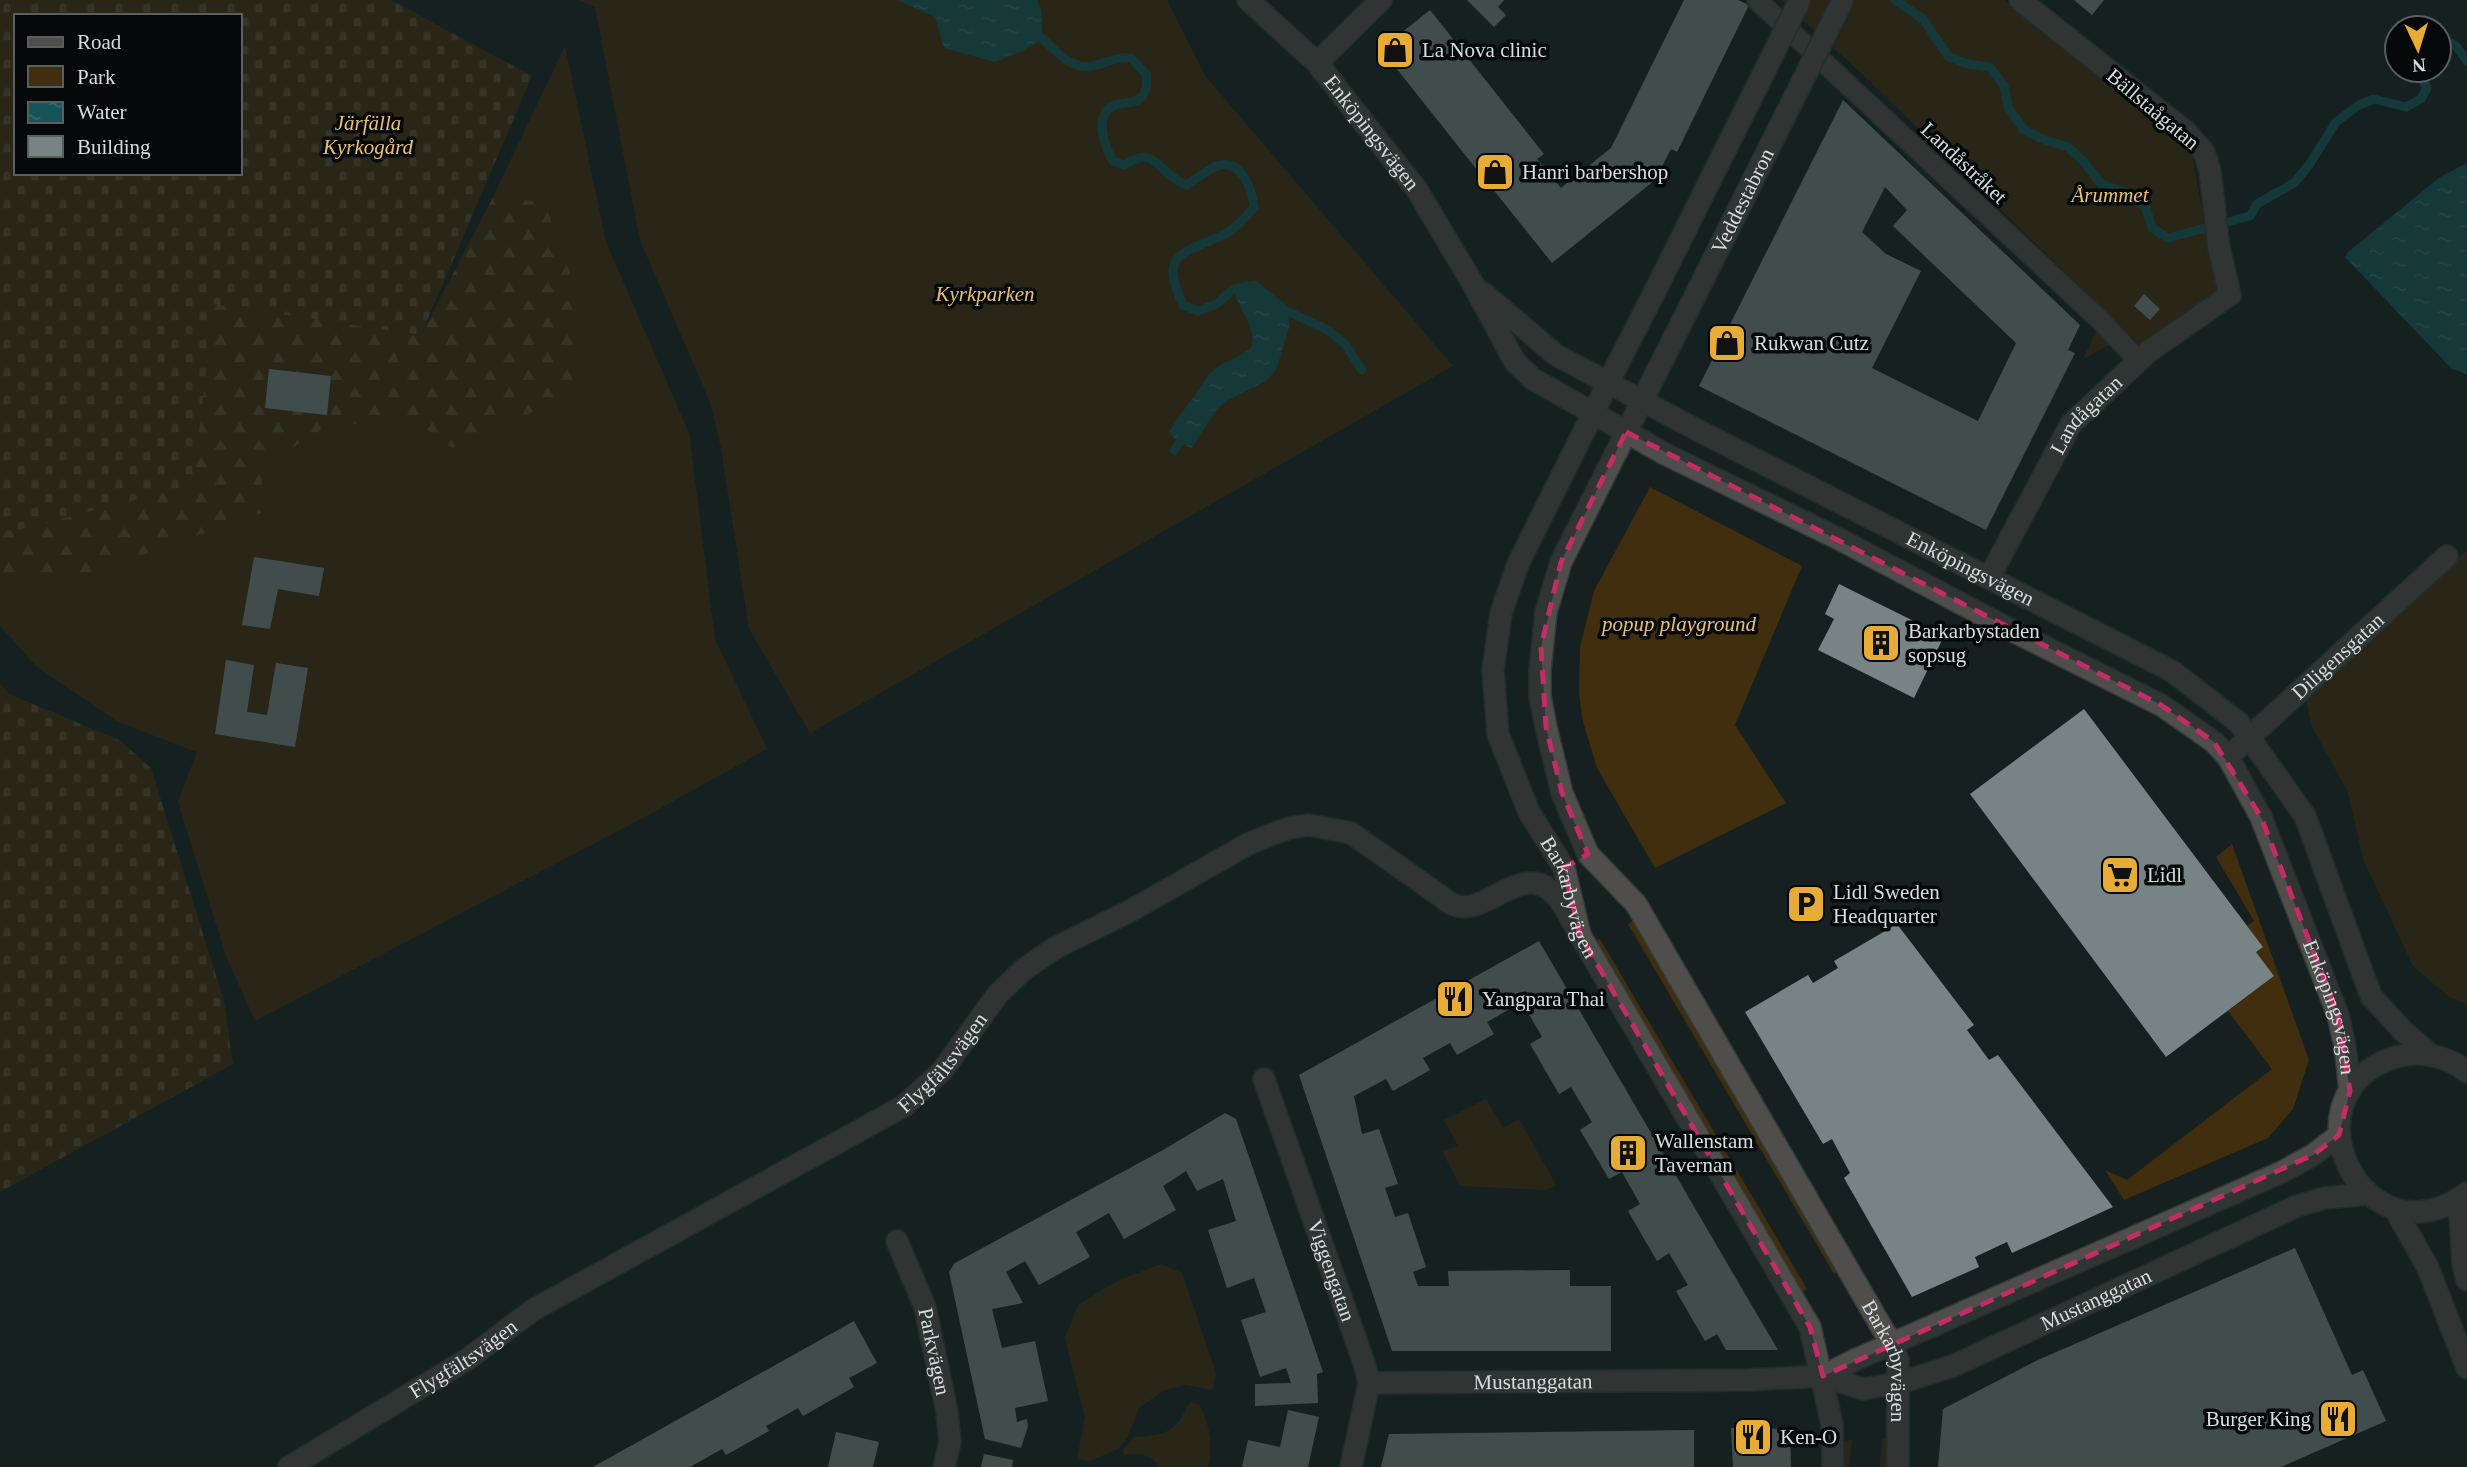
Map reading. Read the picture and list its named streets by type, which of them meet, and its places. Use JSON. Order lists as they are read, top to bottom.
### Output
{
  "streets": {
    "street": [
      "Bällstaågatan",
      "Enköpingsvägen",
      "Landåstråket",
      "Veddestabron",
      "Landågatan",
      "Diligensgatan",
      "Barkarbyvägen",
      "Flygfältsvägen",
      "Viggengatan",
      "Mustanggatan",
      "Parkvägen"
    ]
  },
  "crossings": [
    ["Bällstaågatan", "Landågatan"],
    ["Enköpingsvägen", "Veddestabron"],
    ["Enköpingsvägen", "Landågatan"],
    ["Enköpingsvägen", "Diligensgatan"],
    ["Enköpingsvägen", "Barkarbyvägen"],
    ["Landåstråket", "Landågatan"],
    ["Veddestabron", "Barkarbyvägen"],
    ["Barkarbyvägen", "Flygfältsvägen"],
    ["Barkarbyvägen", "Mustanggatan"],
    ["Viggengatan", "Mustanggatan"]
  ],
  "parks": [
    "Järfälla Kyrkogård",
    "Årummet",
    "Kyrkparken",
    "popup playground"
  ],
  "places": {
    "shop": ["La Nova clinic", "Hanri barbershop", "Rukwan Cutz"],
    "building": ["Barkarbystaden sopsug", "Wallenstam Tavernan"],
    "supermarket": ["Lidl"],
    "parking": ["Lidl Sweden Headquarter"],
    "restaurant": ["Yangpara Thai", "Burger King", "Ken-O"]
  },
  "legend": [
    "Road",
    "Park",
    "Water",
    "Building"
  ],
  "north": "bottom"
}
